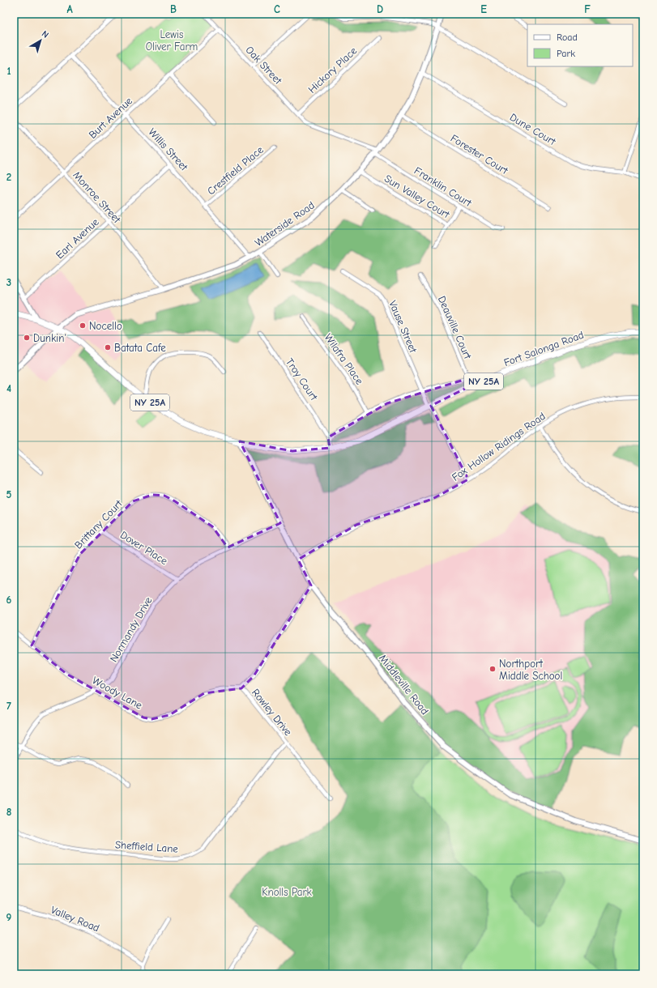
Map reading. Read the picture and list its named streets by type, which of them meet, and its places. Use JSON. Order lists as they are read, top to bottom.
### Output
{
  "streets": {
    "main road": [
      "Waterside Road",
      "Fort Salonga Road",
      "NY 25A",
      "Middleville Road"
    ],
    "street": [
      "Oak Street",
      "Hickory Place",
      "Burt Avenue",
      "Dune Court",
      "Willis Street",
      "Forester Court",
      "Crestfield Place",
      "Franklin Court",
      "Sun Valley Court",
      "Monroe Street",
      "Earl Avenue",
      "Vause Street",
      "Deauville Court",
      "Wilafra Place",
      "Troy Court",
      "Fox Hollow Ridings Road",
      "Brittany Court",
      "Dover Place",
      "Normandy Drive",
      "Woody Lane",
      "Rowley Drive",
      "Sheffield Lane",
      "Valley Road"
    ]
  },
  "crossings": [
    ["Oak Street", "Hickory Place"],
    ["Oak Street", "Burt Avenue"],
    ["Oak Street", "Franklin Court"],
    ["Burt Avenue", "Willis Street"],
    ["Burt Avenue", "Monroe Street"],
    ["Dune Court", "Waterside Road"],
    ["Willis Street", "Crestfield Place"],
    ["Willis Street", "Waterside Road"],
    ["Willis Street", "Earl Avenue"],
    ["Forester Court", "Waterside Road"],
    ["Franklin Court", "Sun Valley Court"],
    ["Franklin Court", "Waterside Road"],
    ["Sun Valley Court", "Waterside Road"],
    ["Monroe Street", "Waterside Road"],
    ["Monroe Street", "Earl Avenue"],
    ["Waterside Road", "Fort Salonga Road"],
    ["Vause Street", "Fort Salonga Road"],
    ["Vause Street", "Fox Hollow Ridings Road"],
    ["Deauville Court", "Fort Salonga Road"],
    ["Fort Salonga Road", "Middleville Road"],
    ["Fox Hollow Ridings Road", "Middleville Road"],
    ["Brittany Court", "Dover Place"],
    ["Brittany Court", "Normandy Drive"],
    ["Brittany Court", "Woody Lane"],
    ["Dover Place", "Normandy Drive"],
    ["Normandy Drive", "Middleville Road"],
    ["Normandy Drive", "Woody Lane"],
    ["Middleville Road", "Rowley Drive"],
    ["Woody Lane", "Rowley Drive"],
    ["Rowley Drive", "Sheffield Lane"]
  ],
  "parks": ["Lewis Oliver Farm", "Knolls Park"],
  "places": [
    "Nocello",
    "Dunkin'",
    "Batata Cafe",
    "Northport Middle School"
  ],
  "legend": ["Road", "Park"],
  "north": "top right",
  "grid": {
    "columns": [
      "A",
      "B",
      "C",
      "D",
      "E",
      "F"
    ],
    "rows": [
      "1",
      "2",
      "3",
      "4",
      "5",
      "6",
      "7",
      "8",
      "9"
    ]
  }
}
